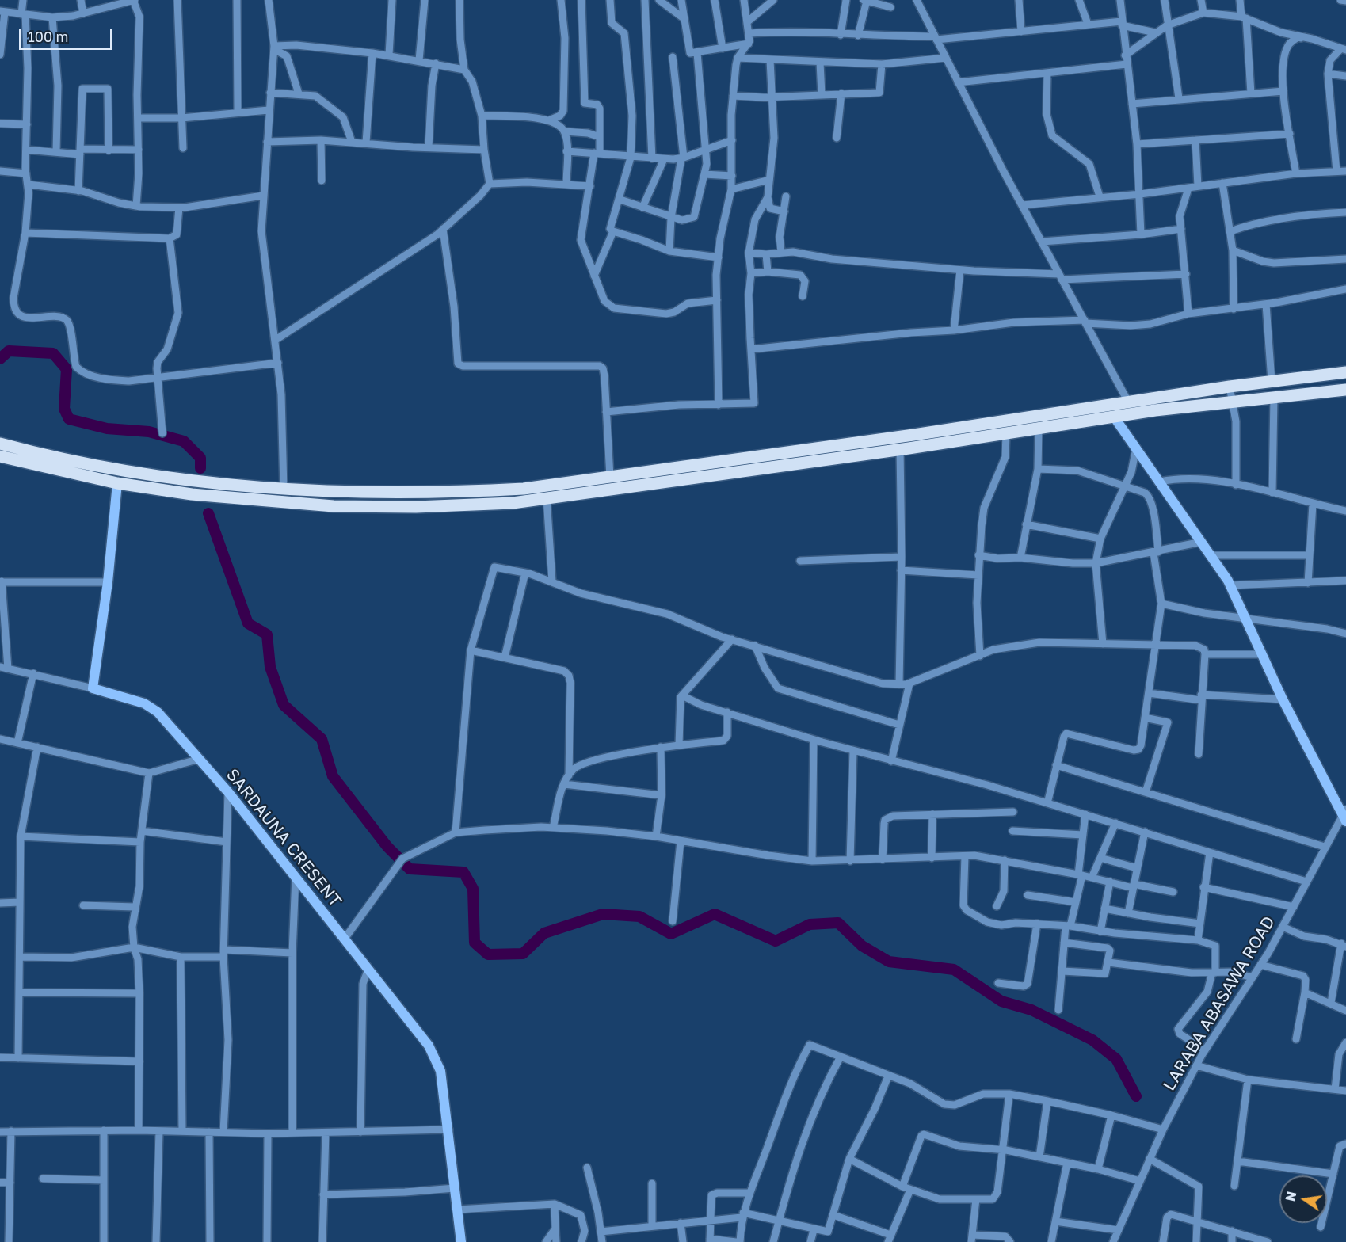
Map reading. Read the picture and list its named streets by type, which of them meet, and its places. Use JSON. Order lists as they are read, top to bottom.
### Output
{
  "streets": {
    "street": ["SARDAUNA CRESENT", "LARABA ABASAWA ROAD"]
  },
  "scale_bar": "100 m",
  "north": "left"
}
